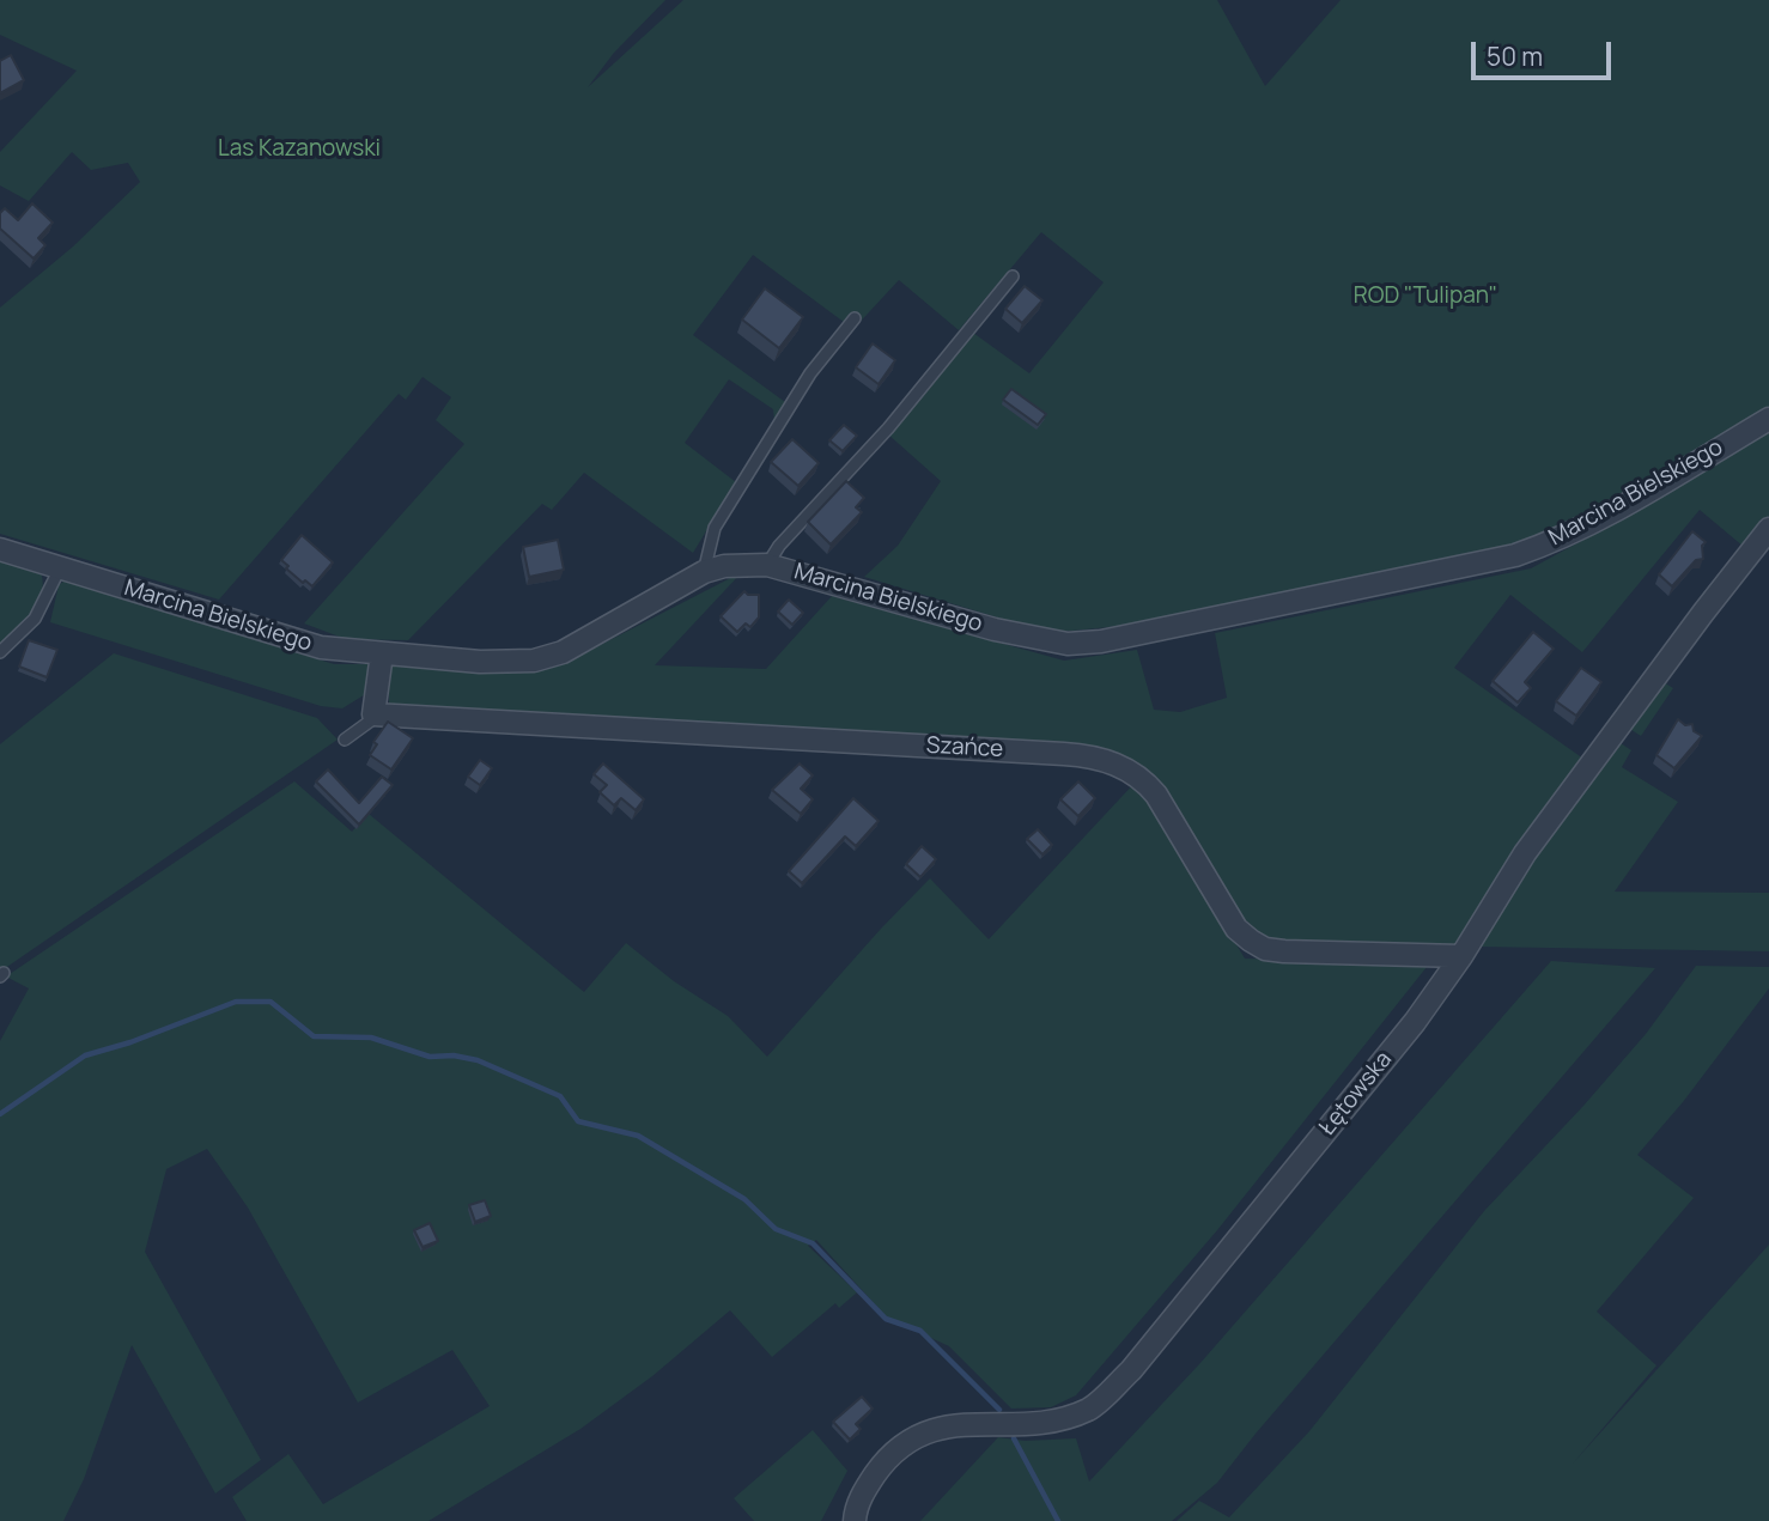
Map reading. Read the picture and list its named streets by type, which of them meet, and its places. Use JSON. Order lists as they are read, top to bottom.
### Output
{
  "streets": {
    "street": ["Marcina Bielskiego", "Szańce", "Łętowska"]
  },
  "crossings": [
    ["Szańce", "Łętowska"]
  ],
  "parks": ["Las Kazanowski", "ROD \"Tulipan\""],
  "scale_bar": "50 m"
}
